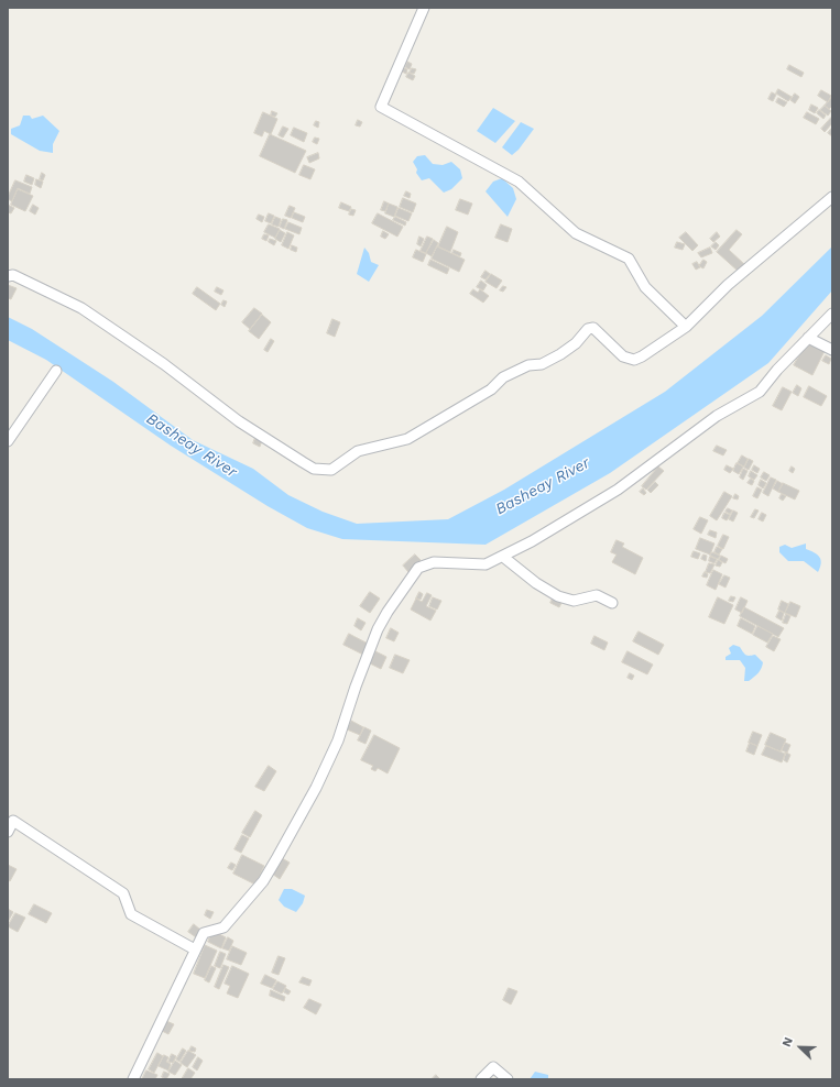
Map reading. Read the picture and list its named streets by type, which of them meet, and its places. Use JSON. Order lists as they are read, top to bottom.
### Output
{
  "water": ["Basheay River"],
  "north": "top left"
}
